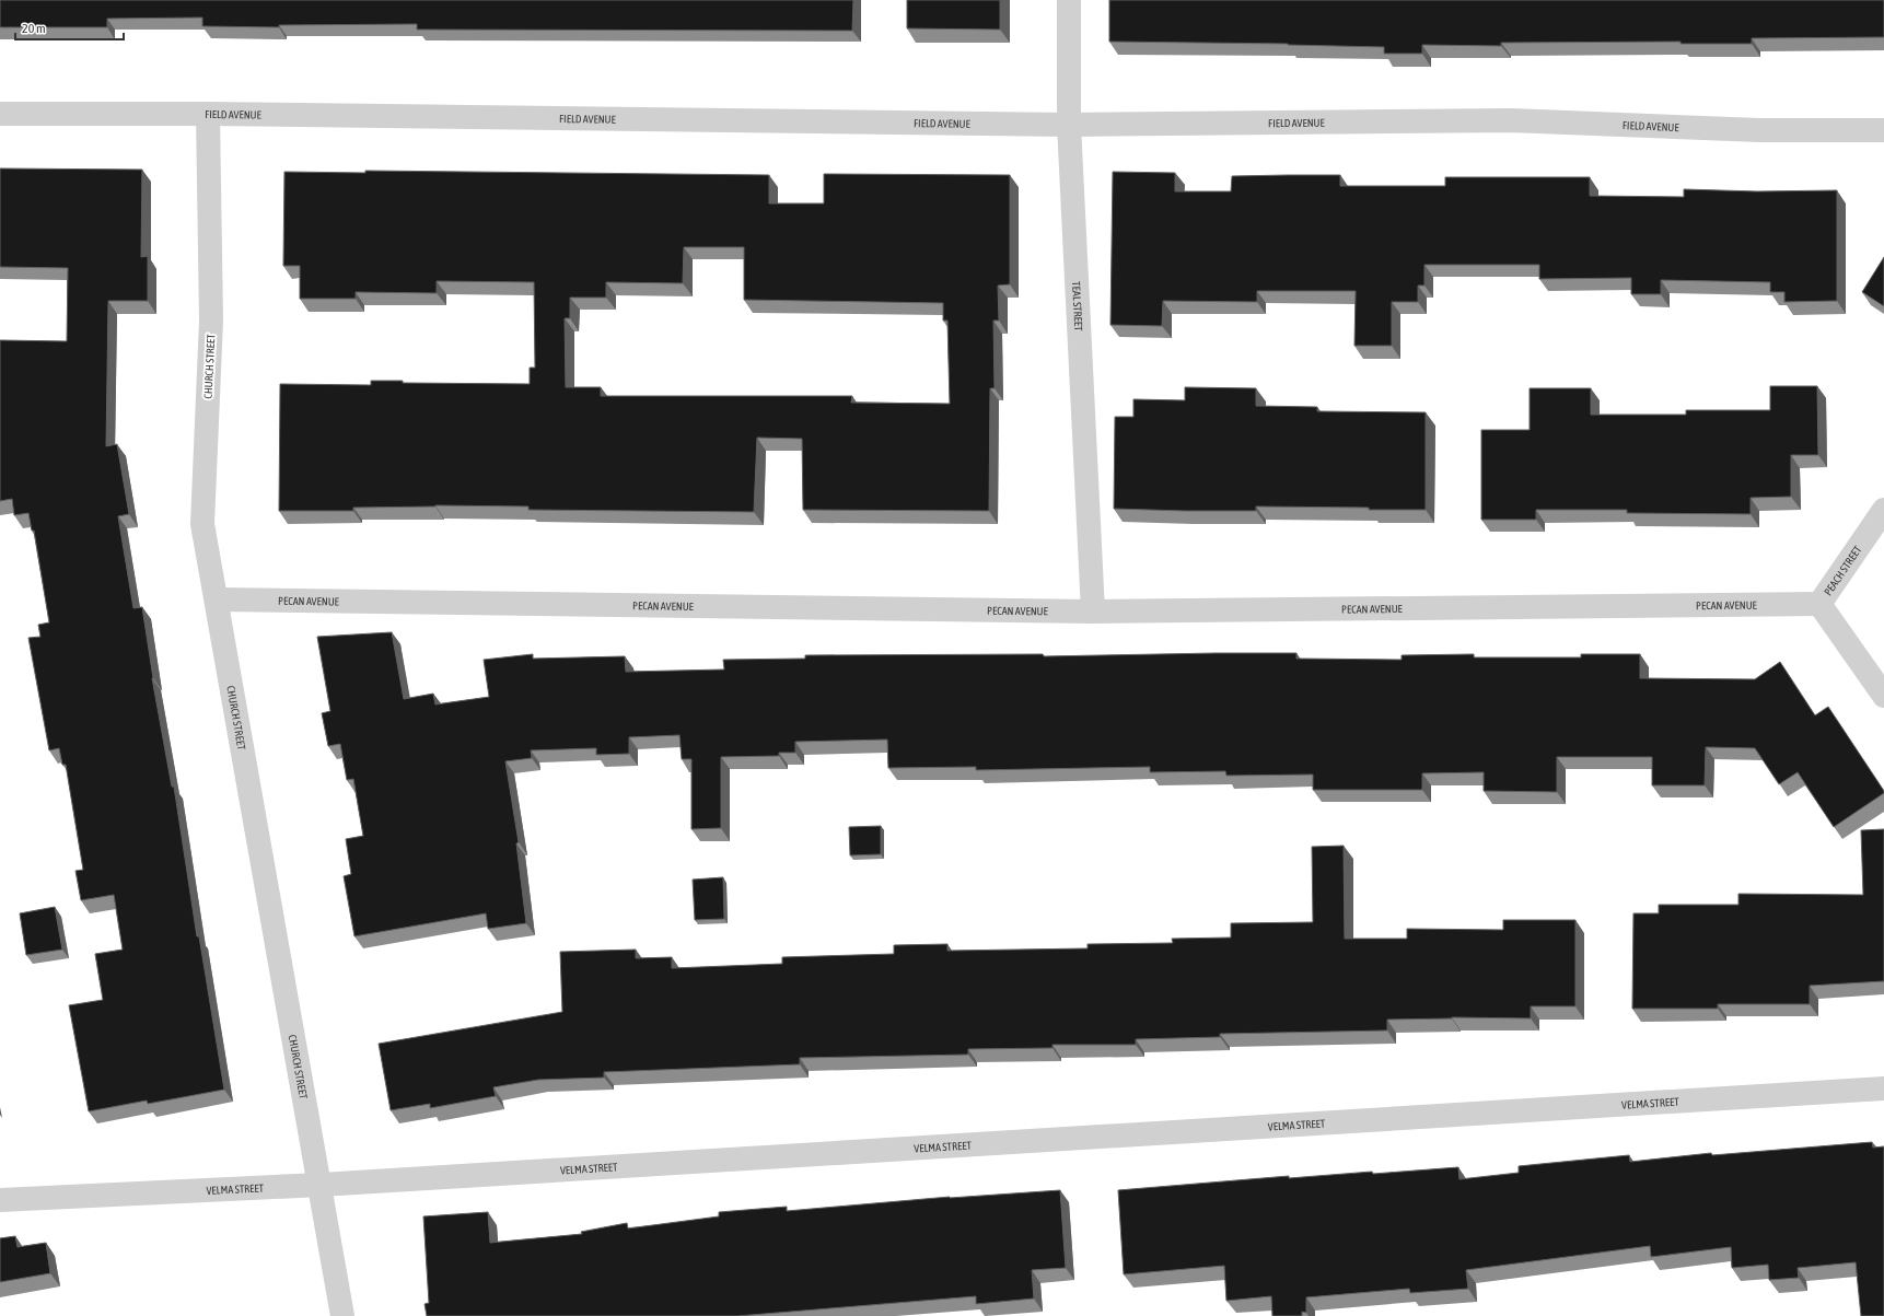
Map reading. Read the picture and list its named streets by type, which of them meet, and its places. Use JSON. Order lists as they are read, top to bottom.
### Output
{
  "streets": {
    "street": [
      "FIELD AVENUE",
      "TEAL STREET",
      "CHURCH STREET",
      "PEACH STREET",
      "PECAN AVENUE",
      "VELMA STREET"
    ]
  },
  "crossings": [
    ["FIELD AVENUE", "TEAL STREET"],
    ["FIELD AVENUE", "CHURCH STREET"],
    ["TEAL STREET", "PECAN AVENUE"],
    ["CHURCH STREET", "PECAN AVENUE"],
    ["CHURCH STREET", "VELMA STREET"],
    ["PEACH STREET", "PECAN AVENUE"]
  ],
  "scale_bar": "20 m"
}
